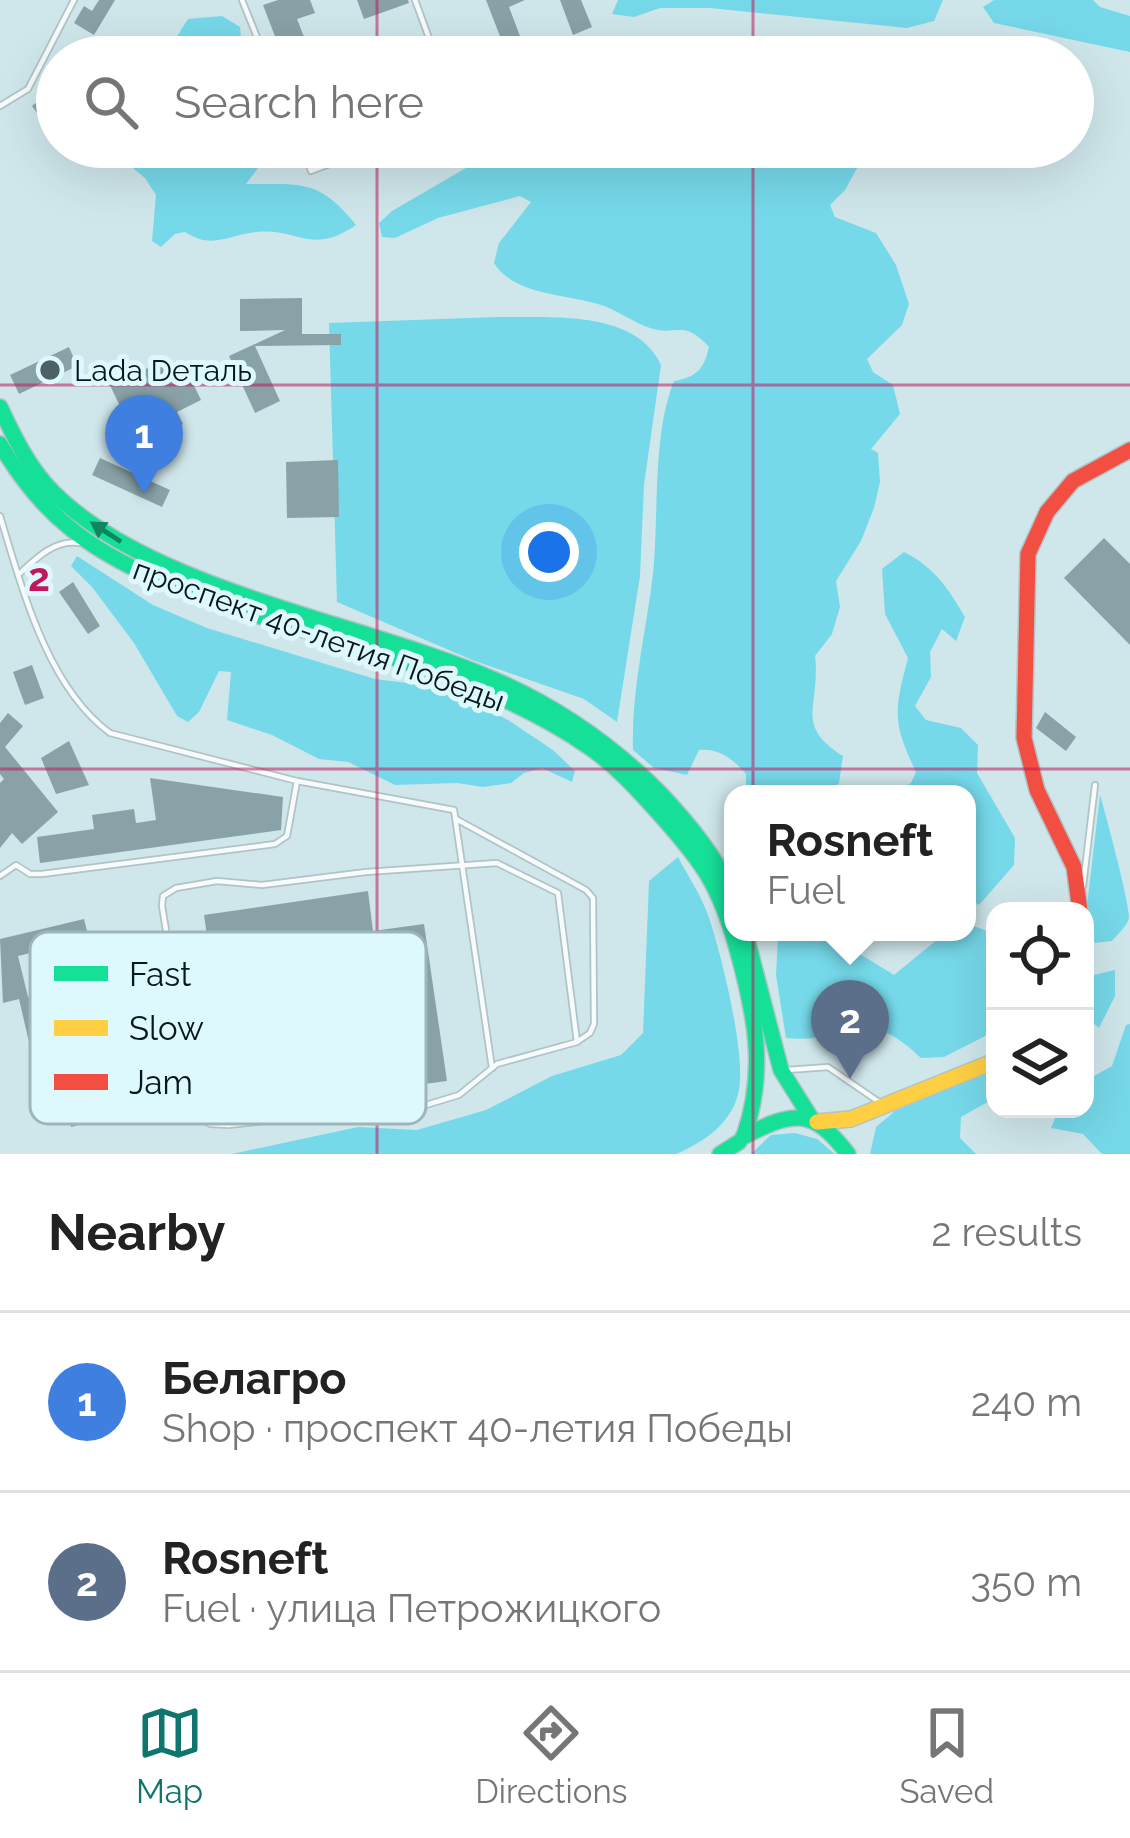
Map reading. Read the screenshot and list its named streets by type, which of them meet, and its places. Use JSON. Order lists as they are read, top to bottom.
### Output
{
  "streets": {
    "main road": ["проспект 40-летия Победы"]
  },
  "places": ["Lada Dеталь"],
  "legend": ["Fast", "Slow", "Jam"],
  "page": {
    "search": "Search here",
    "pins": ["1", "2"],
    "popup": ["Rosneft", "Fuel"],
    "heading": ["Nearby", "2 results"],
    "list": [
      {
        "mark": "1",
        "name": "Белагро",
        "note": "Shop · проспект 40-летия Победы",
        "value": "240 m"
      },
      {
        "mark": "2",
        "name": "Rosneft",
        "note": "Fuel · улица Петрожицкого",
        "value": "350 m"
      }
    ],
    "nav": ["Map", "Directions", "Saved"]
  },
  "grid": {
    "rows": ["2"]
  }
}
